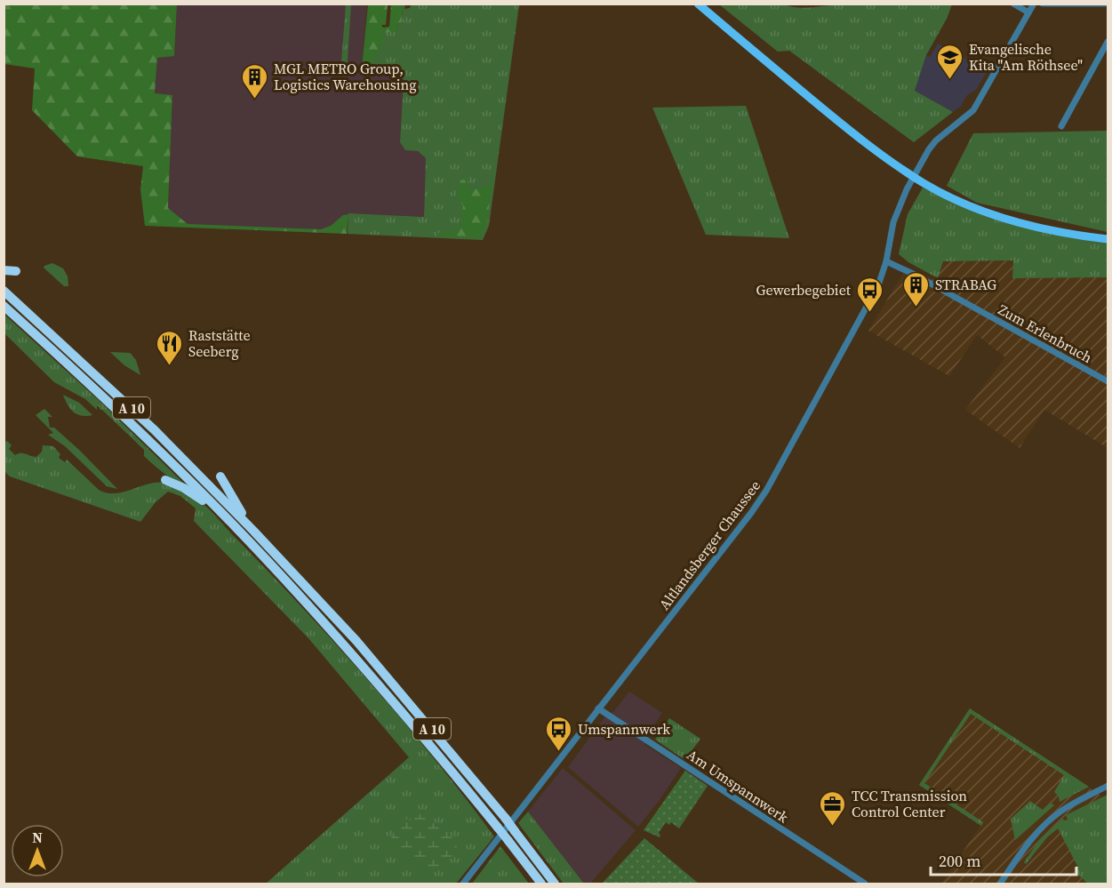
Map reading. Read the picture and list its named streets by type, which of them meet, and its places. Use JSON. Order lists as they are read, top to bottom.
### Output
{
  "streets": {
    "highway": ["A 10"],
    "street": ["Zum Erlenbruch", "Altlandsberger Chaussee", "Am Umspannwerk"]
  },
  "crossings": [
    ["Zum Erlenbruch", "Altlandsberger Chaussee"],
    ["Altlandsberger Chaussee", "Am Umspannwerk"]
  ],
  "places": {
    "school or university": ["Evangelische Kita \"Am Röthsee\""],
    "building": ["MGL METRO Group, Logistics Warehousing", "STRABAG"],
    "bus stop": ["Gewerbegebiet", "Umspannwerk"],
    "restaurant": ["Raststätte Seeberg"],
    "office": ["TCC Transmission Control Center"]
  },
  "scale_bar": "200 m",
  "north": "top"
}
